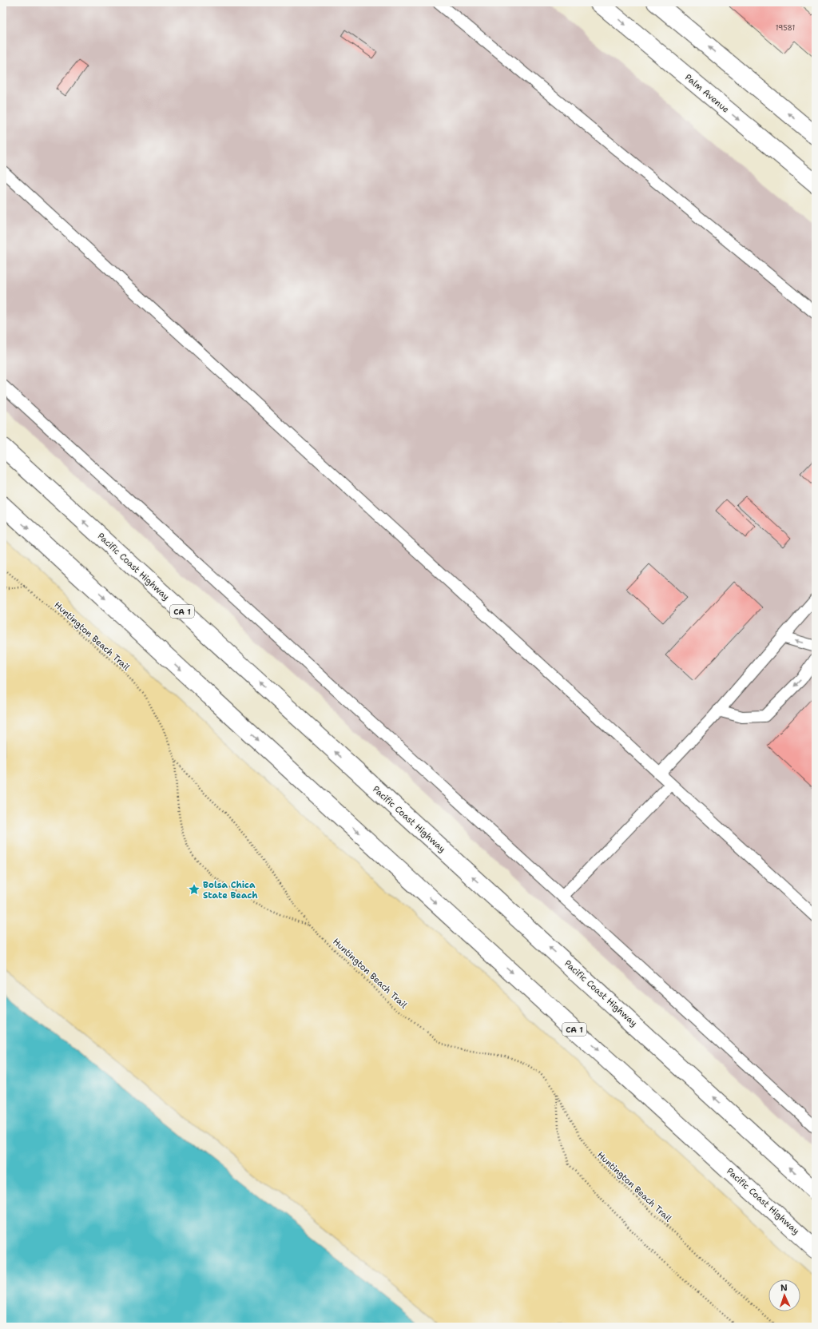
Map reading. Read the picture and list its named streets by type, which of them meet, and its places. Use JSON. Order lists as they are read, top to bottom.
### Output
{
  "streets": {
    "main road": ["Palm Avenue", "Pacific Coast Highway", "CA 1"],
    "path": ["Huntington Beach Trail"]
  },
  "places": {
    "place": ["Bolsa Chica State Beach"]
  },
  "house_numbers": ["19581"],
  "north": "top"
}
